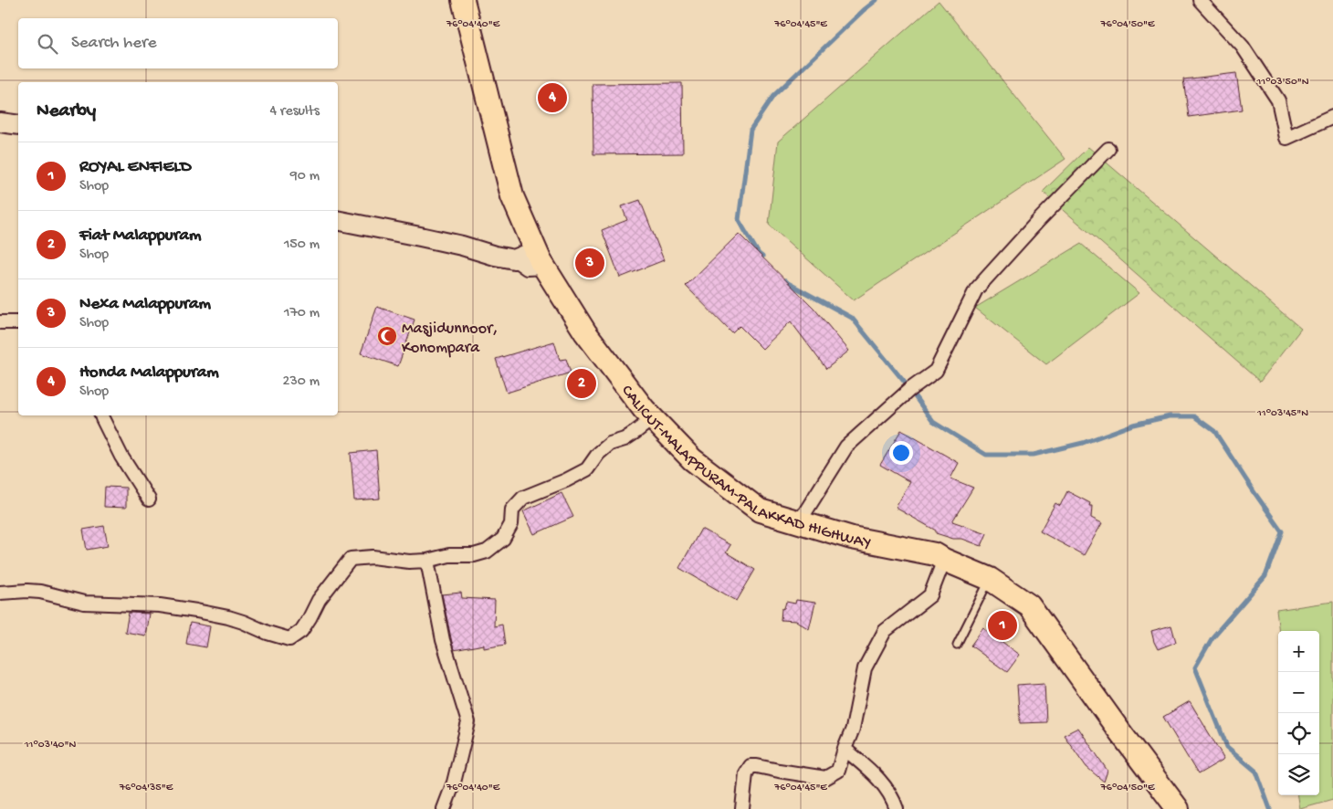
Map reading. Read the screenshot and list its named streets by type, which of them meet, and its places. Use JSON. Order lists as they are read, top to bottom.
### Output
{
  "streets": {
    "highway": ["CALICUT-MALAPPURAM-PALAKKAD HIGHWAY"]
  },
  "places": {
    "mosque": ["Masjidunnoor, Konompara"]
  },
  "page": {
    "search": "Search here",
    "pins": [
      "4",
      "3",
      "2",
      "1"
    ],
    "heading": ["Nearby", "4 results"],
    "list": [
      {
        "mark": "1",
        "name": "ROYAL ENFIELD",
        "note": "Shop",
        "value": "90 m"
      },
      {
        "mark": "2",
        "name": "Fiat Malappuram",
        "note": "Shop",
        "value": "150 m"
      },
      {
        "mark": "3",
        "name": "Nexa Malappuram",
        "note": "Shop",
        "value": "170 m"
      },
      {
        "mark": "4",
        "name": "Honda Malappuram",
        "note": "Shop",
        "value": "230 m"
      }
    ],
    "map_buttons": ["+", "−"]
  },
  "coordinates": [
    "76°04'40\"E",
    "76°04'45\"E",
    "76°04'50\"E",
    "11°03'50\"N",
    "11°03'45\"N",
    "11°03'40\"N",
    "76°04'35\"E"
  ]
}
